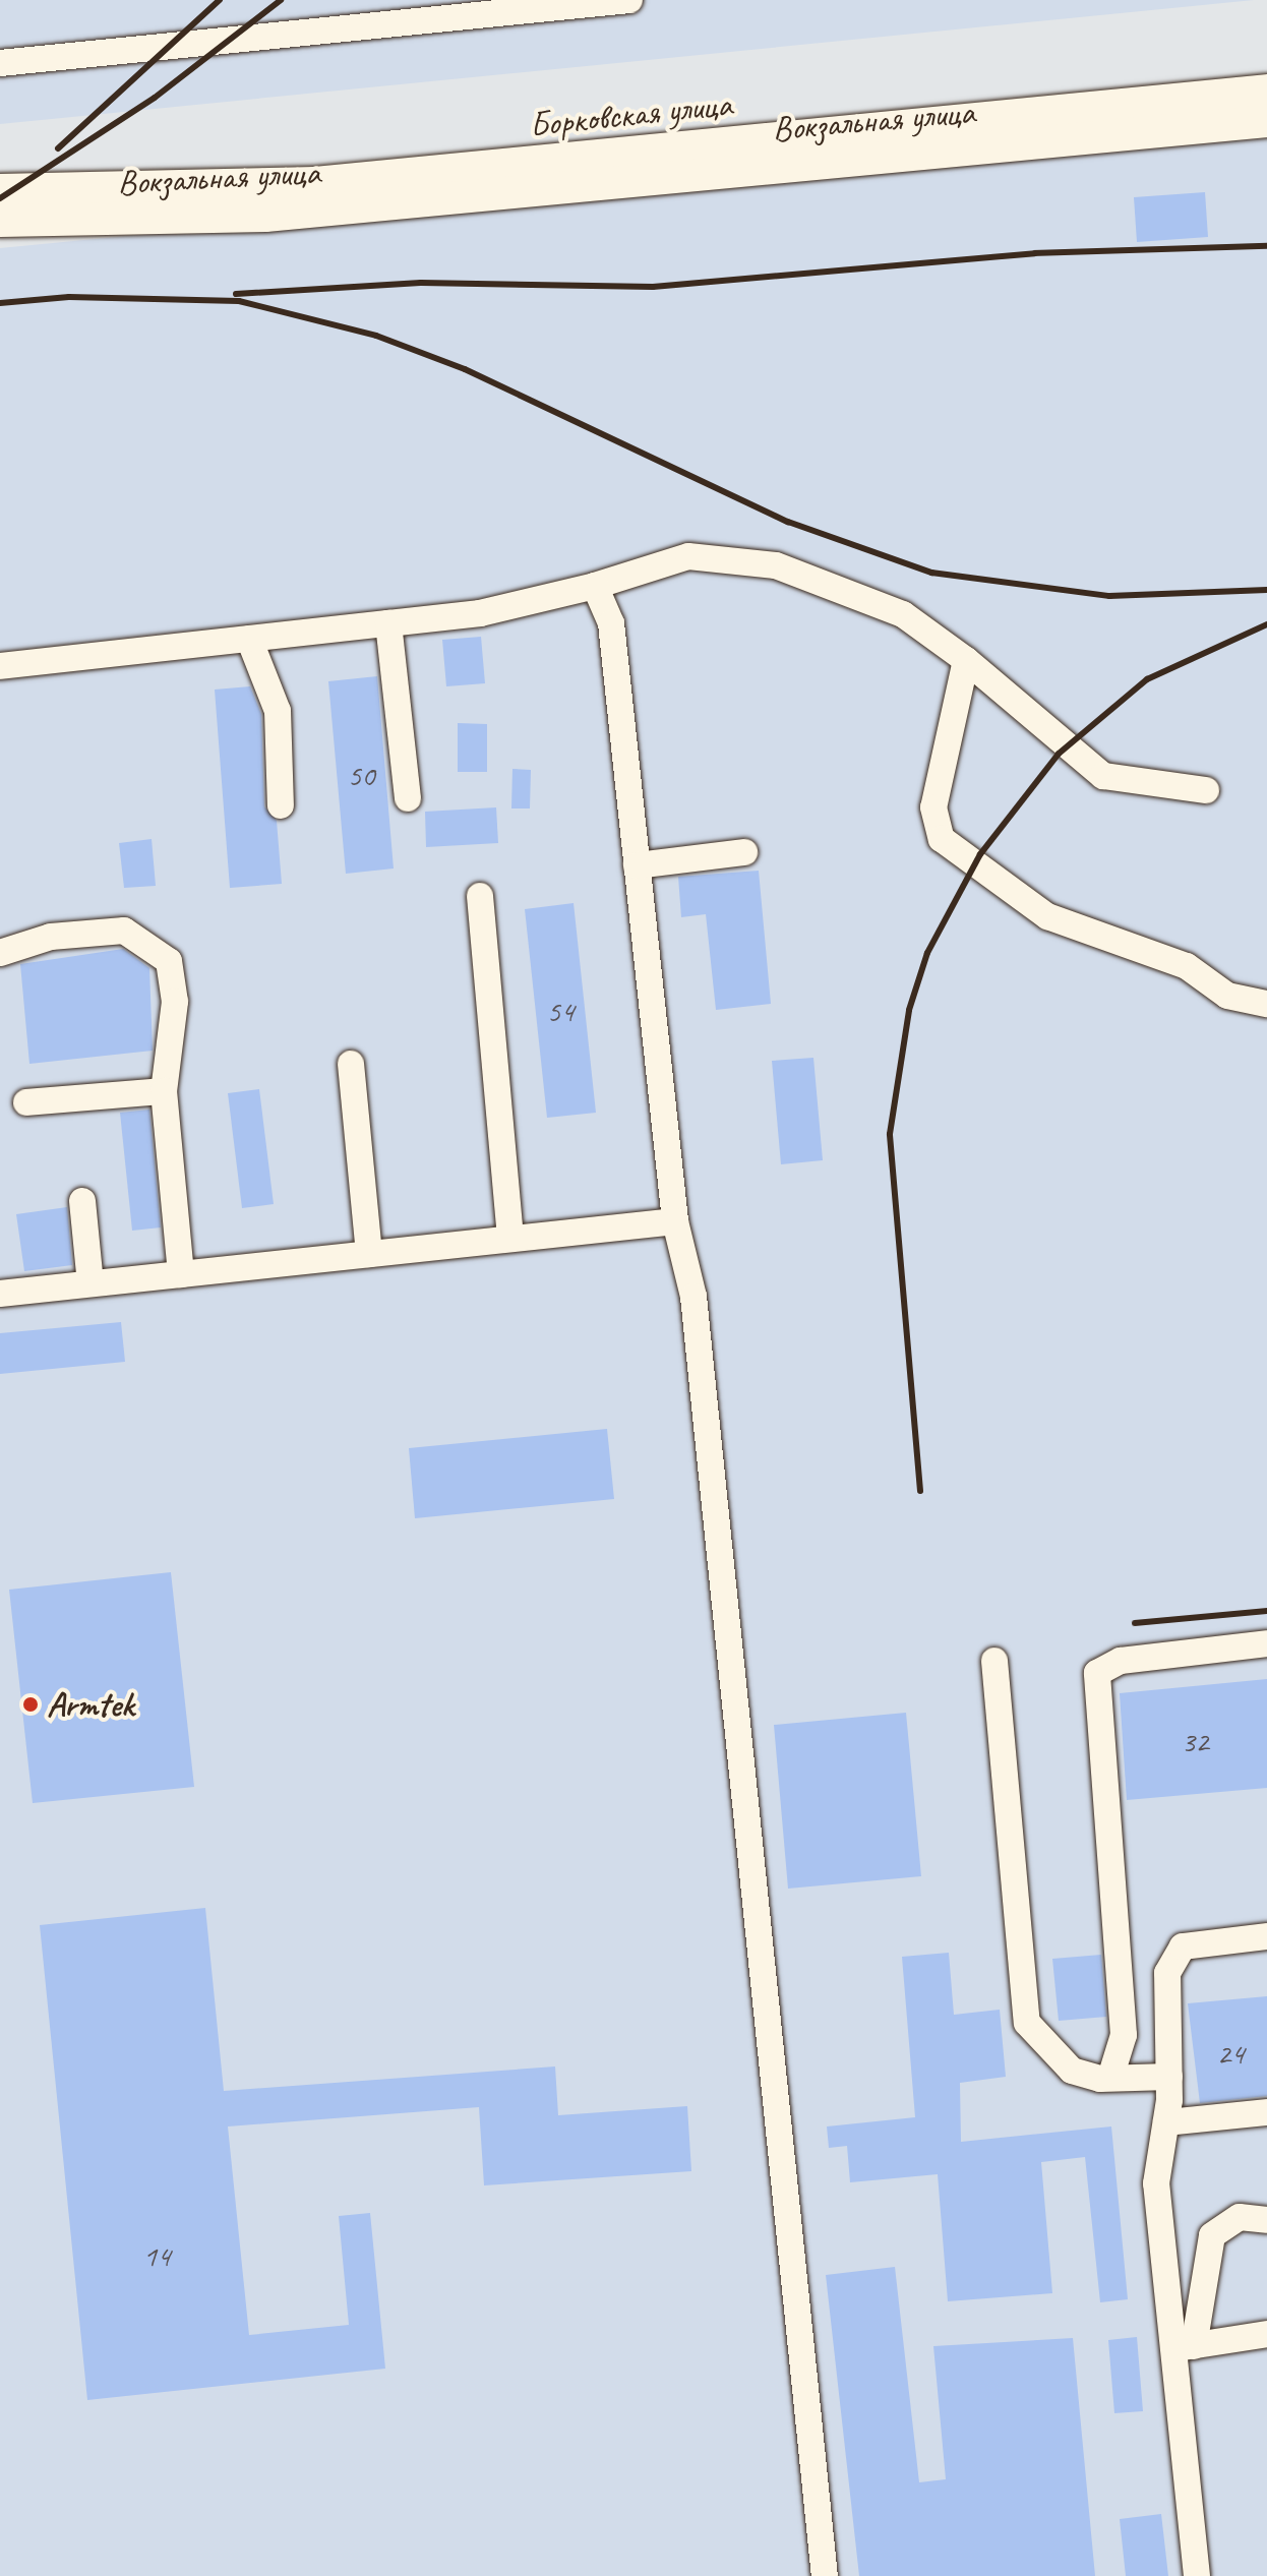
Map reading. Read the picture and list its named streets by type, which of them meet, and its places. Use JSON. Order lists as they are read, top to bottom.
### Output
{
  "streets": {
    "main road": ["Борковская улица", "Вокзальная улица"]
  },
  "places": ["Armtek"],
  "house_numbers": [
    "50",
    "54",
    "32",
    "24",
    "14"
  ]
}
